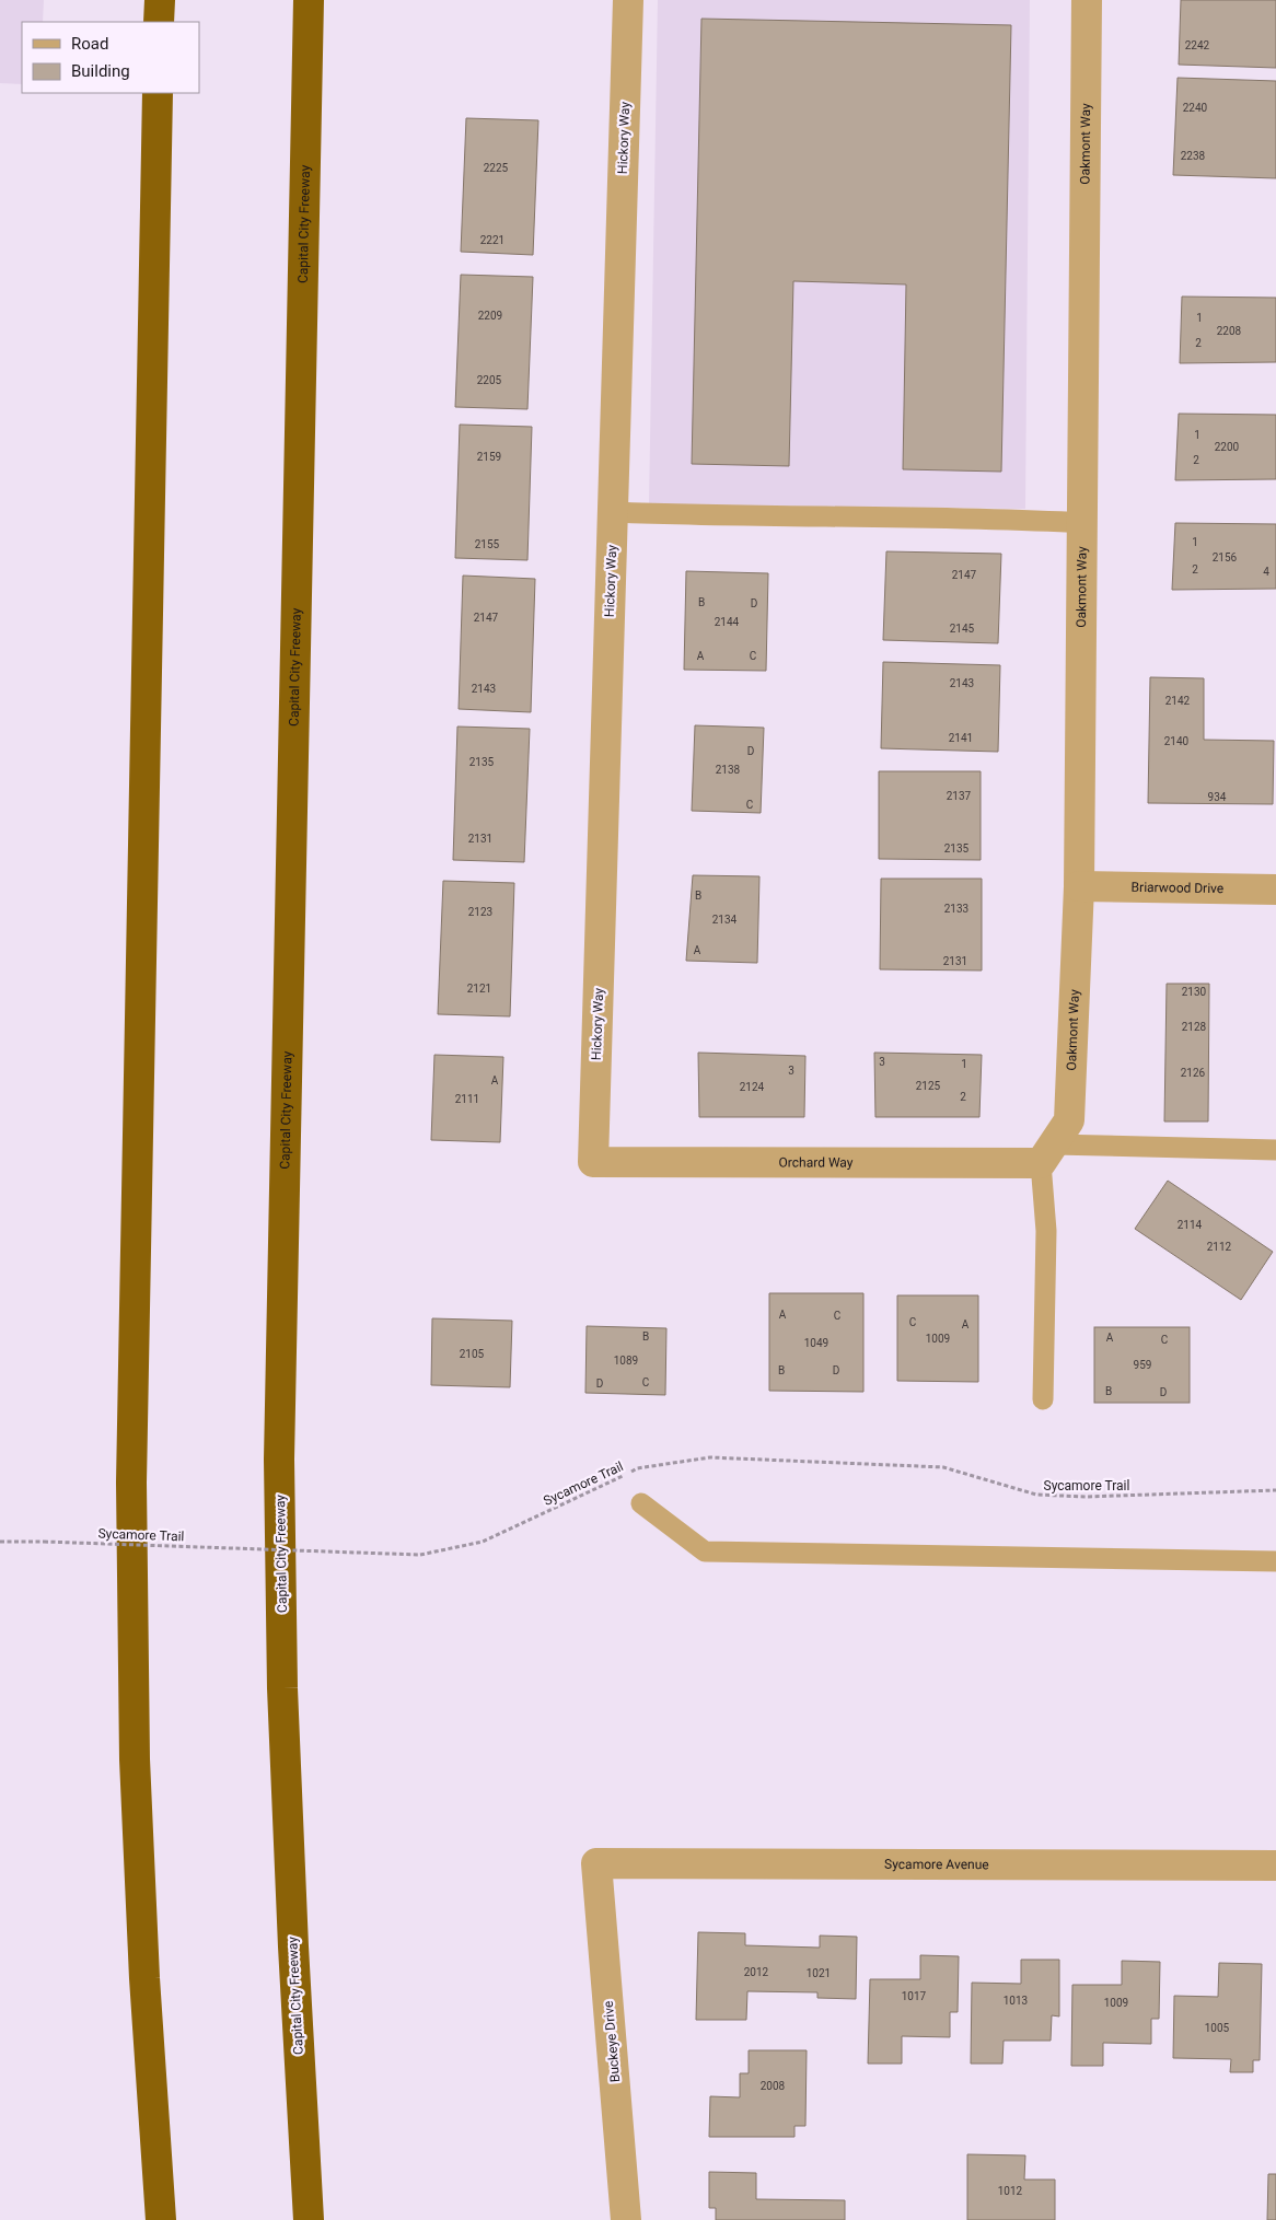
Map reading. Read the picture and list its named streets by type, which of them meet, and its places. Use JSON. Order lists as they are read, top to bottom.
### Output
{
  "streets": {
    "highway": ["Capital City Freeway"],
    "street": [
      "Hickory Way",
      "Oakmont Way",
      "Briarwood Drive",
      "Orchard Way",
      "Sycamore Avenue",
      "Buckeye Drive"
    ],
    "path": ["Sycamore Trail"]
  },
  "crossings": [
    ["Hickory Way", "Orchard Way"],
    ["Oakmont Way", "Briarwood Drive"],
    ["Oakmont Way", "Orchard Way"],
    ["Sycamore Avenue", "Buckeye Drive"]
  ],
  "house_numbers": [
    "2242",
    "2240",
    "2238",
    "2225",
    "2221",
    "2209",
    "1",
    "2208",
    "2",
    "2205",
    "1",
    "2200",
    "2159",
    "2",
    "1",
    "2155",
    "2156",
    "2",
    "4",
    "2147",
    "B",
    "D",
    "2147",
    "2144",
    "2145",
    "A",
    "C",
    "2143",
    "2143",
    "2142",
    "2141",
    "2140",
    "D",
    "2135",
    "2138",
    "2137",
    "934",
    "C",
    "2131",
    "2135",
    "B",
    "2133",
    "2123",
    "2134",
    "A",
    "2131",
    "2121",
    "2130",
    "2128",
    "3",
    "1",
    "3",
    "2126",
    "A",
    "2125",
    "2124",
    "2",
    "2111",
    "2114",
    "2112",
    "A",
    "C",
    "C",
    "A",
    "B",
    "A",
    "1009",
    "C",
    "1049",
    "2105",
    "1089",
    "959",
    "B",
    "D",
    "C",
    "D",
    "B",
    "D",
    "2012",
    "1021",
    "1017",
    "1013",
    "1009",
    "1005",
    "2008",
    "1012"
  ],
  "legend": ["Road", "Building"]
}
